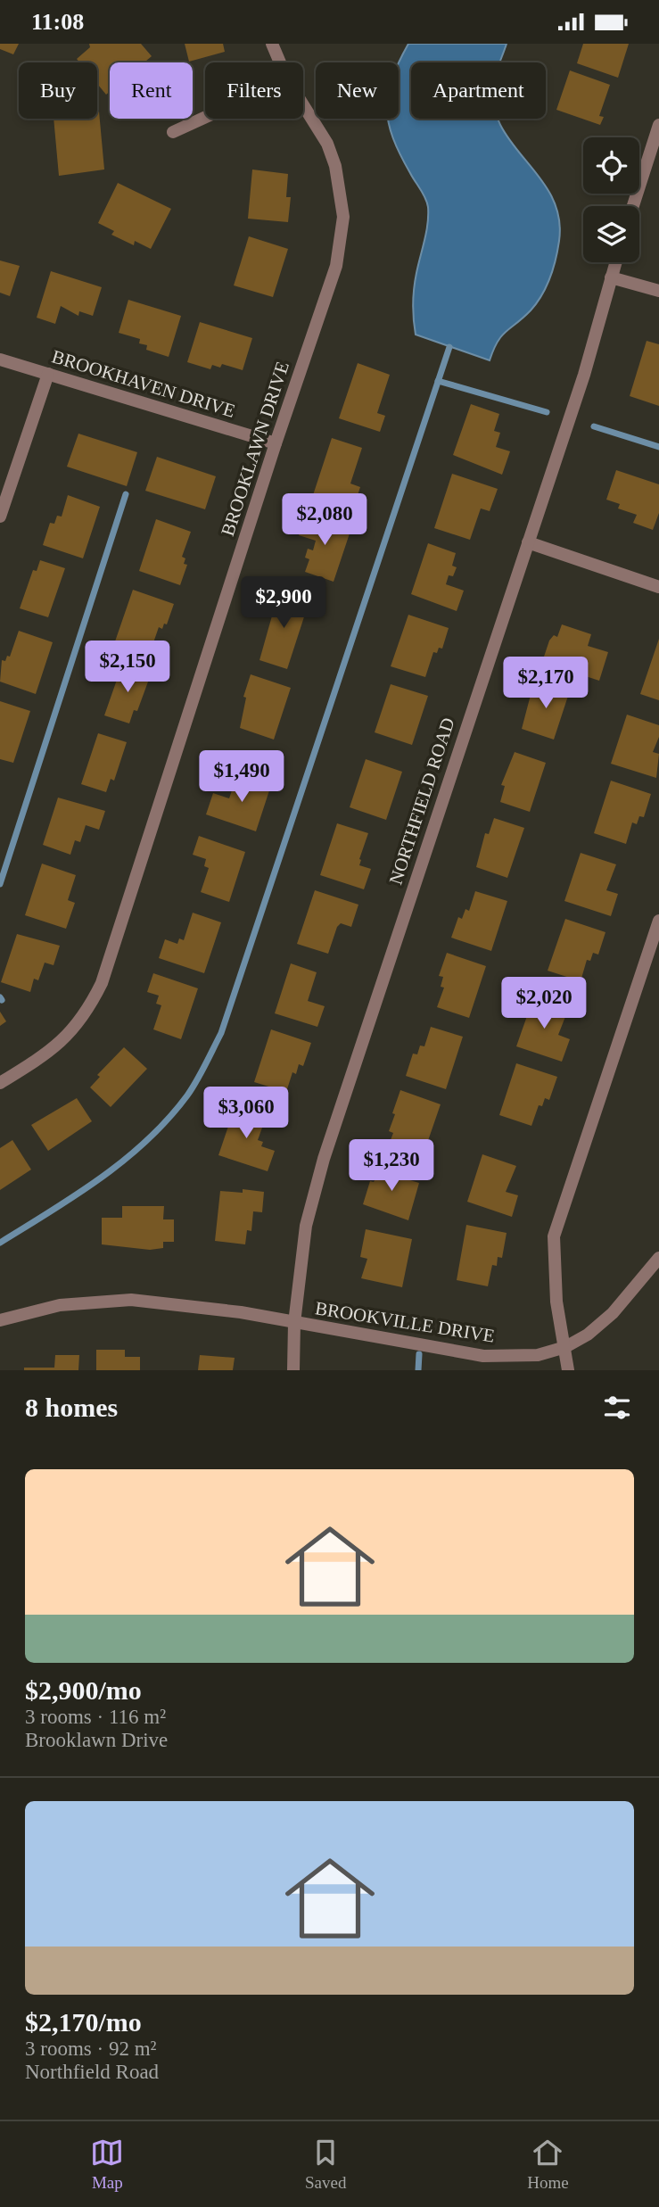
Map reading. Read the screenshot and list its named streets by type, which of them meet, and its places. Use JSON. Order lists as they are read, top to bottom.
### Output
{
  "streets": {
    "street": [
      "BROOKHAVEN DRIVE",
      "BROOKLAWN DRIVE",
      "NORTHFIELD ROAD",
      "BROOKVILLE DRIVE"
    ]
  },
  "crossings": [
    ["BROOKHAVEN DRIVE", "BROOKLAWN DRIVE"],
    ["NORTHFIELD ROAD", "BROOKVILLE DRIVE"]
  ],
  "page": {
    "status": "11:08",
    "chip": [
      "Buy",
      "Rent",
      "Filters",
      "New",
      "Apartment"
    ],
    "price": [
      "$2,080",
      "$2,900",
      "$2,150",
      "$2,170",
      "$1,490",
      "$2,020",
      "$3,060",
      "$1,230"
    ],
    "heading": "8 homes",
    "list": [
      {
        "name": "$2,900/mo",
        "note": "3 rooms · 116 m² · Brooklawn Drive"
      },
      {
        "name": "$2,170/mo",
        "note": "3 rooms · 92 m² · Northfield Road"
      }
    ],
    "tabs": ["Map", "Saved", "Home"]
  }
}
